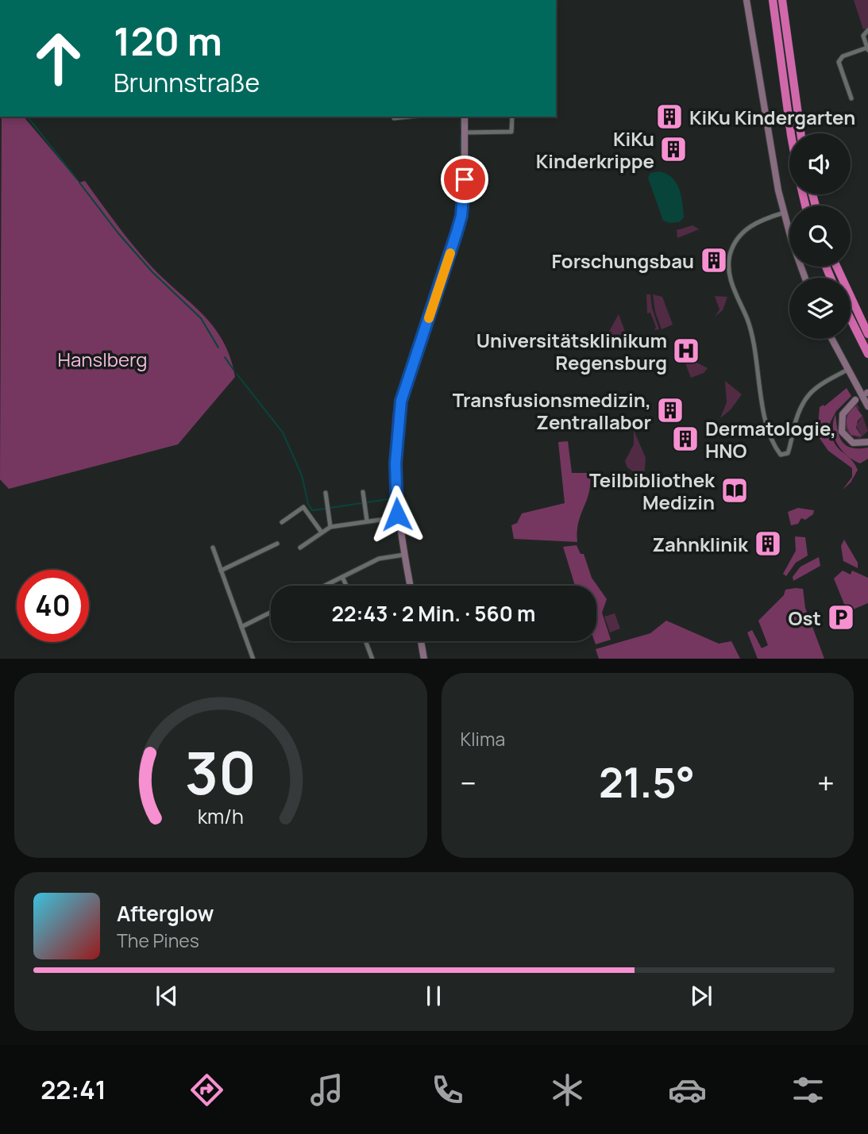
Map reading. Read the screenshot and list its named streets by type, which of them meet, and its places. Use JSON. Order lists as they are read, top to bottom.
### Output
{
  "parks": ["Hanslberg"],
  "places": {
    "building": [
      "KiKu Kindergarten",
      "KiKu Kinderkrippe",
      "Forschungsbau",
      "Transfusionsmedizin, Zentrallabor",
      "Dermatologie, HNO",
      "Zahnklinik"
    ],
    "hospital": ["Universitätsklinikum Regensburg"],
    "library": ["Teilbibliothek Medizin"],
    "parking": ["Ost"]
  },
  "page": {
    "turn": ["120 m", "Brunnstraße"],
    "limit": "40",
    "trip": "22:43 · 2 Min. · 560 m",
    "tile": "Klima",
    "heat": ["−", "21.5°", "+"],
    "song": ["Afterglow", "The Pines"],
    "tabs": "22:41",
    "gauge": ["30", "km/h"]
  }
}
